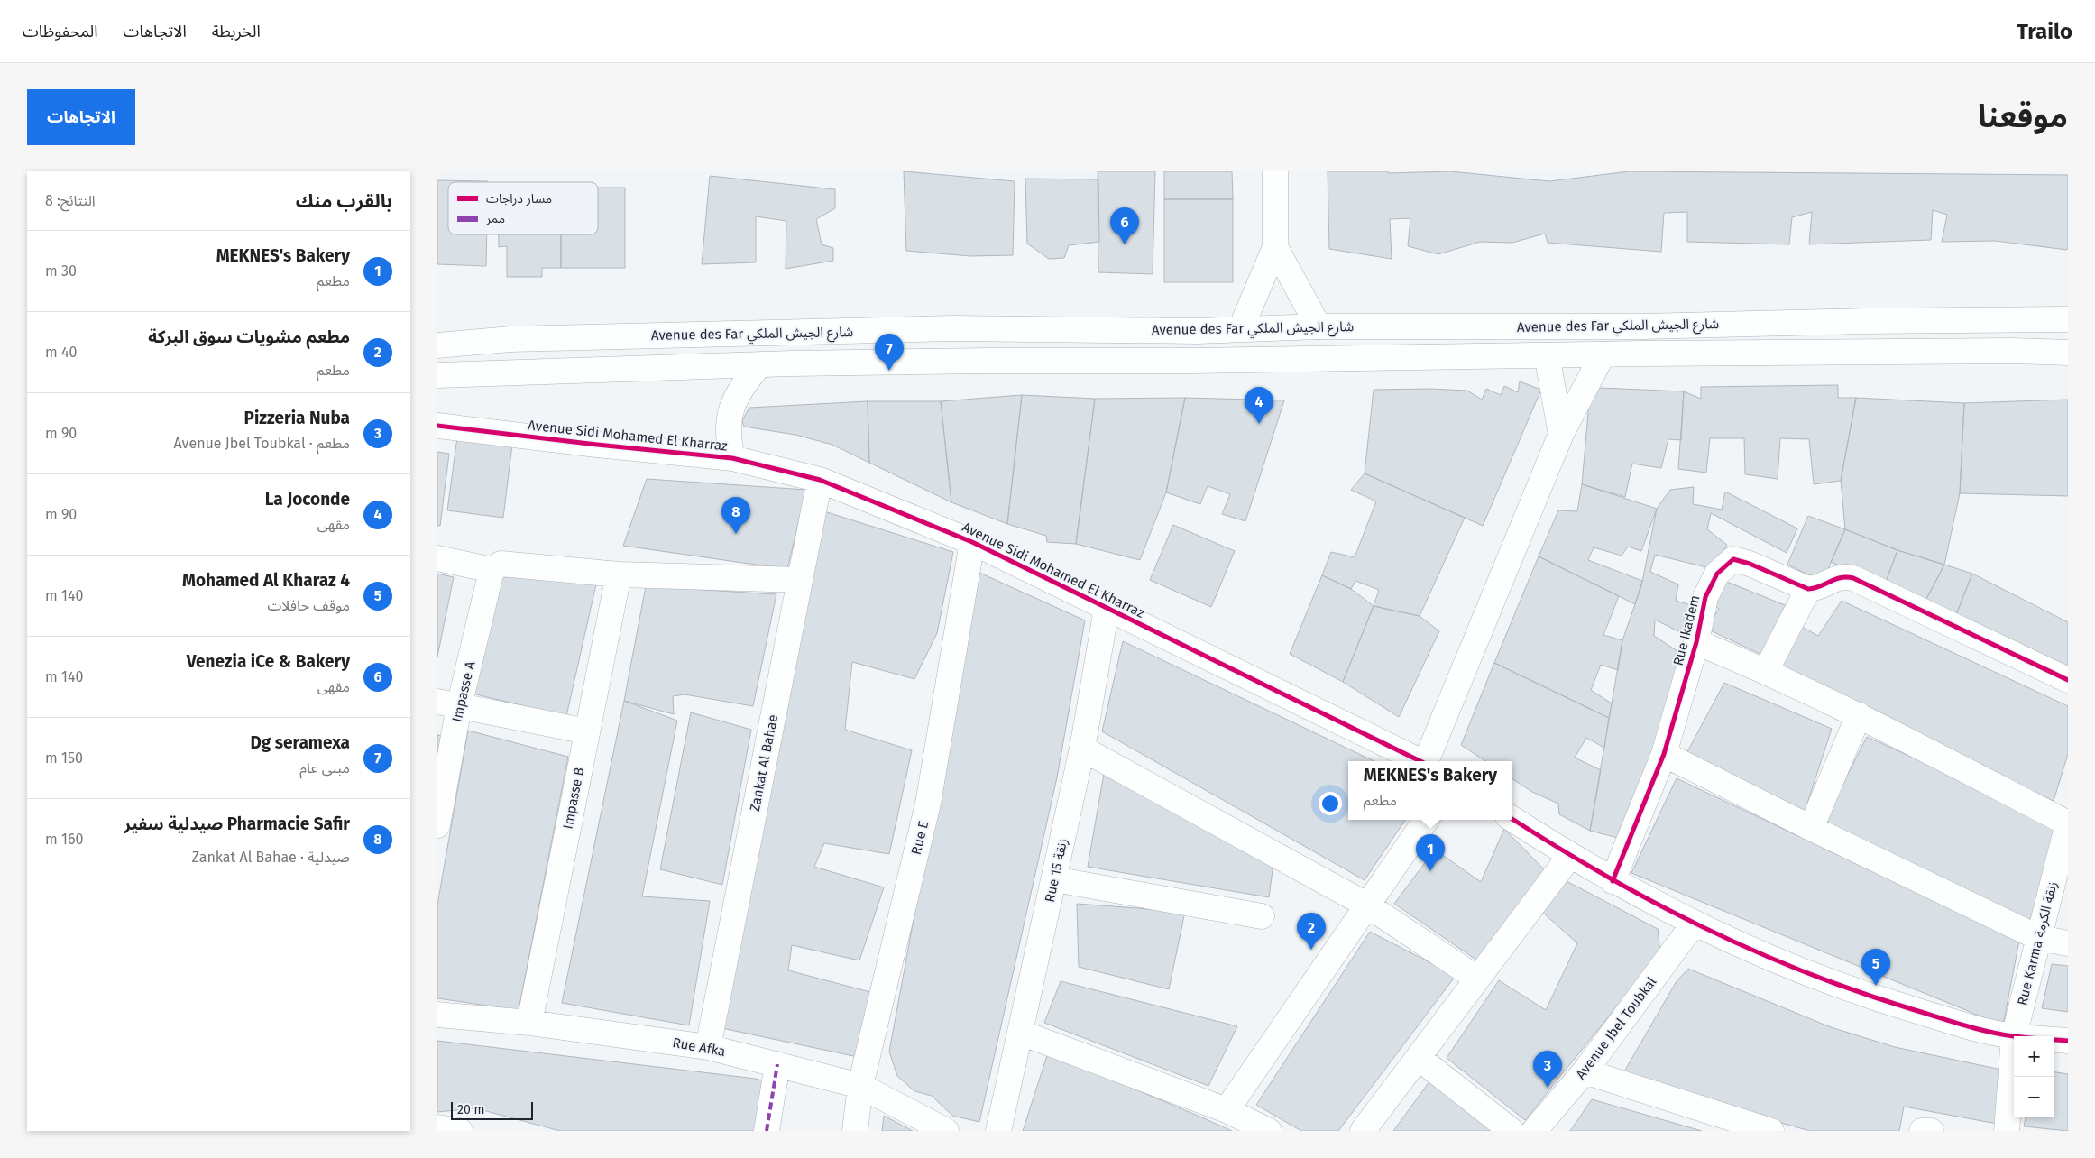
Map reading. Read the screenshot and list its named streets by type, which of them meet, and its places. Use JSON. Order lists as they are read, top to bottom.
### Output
{
  "streets": {
    "street": [
      "Avenue des Far شارع الجيش الملكي",
      "Avenue Sidi Mohamed El Kharraz",
      "Rue Ikadem",
      "Impasse A",
      "Zankat Al Bahae",
      "Impasse B",
      "Rue E",
      "Rue 15 زنقة",
      "Rue Karma زنقة الكرمة",
      "Avenue Jbel Toubkal",
      "Rue Afka"
    ]
  },
  "crossings": [
    ["Avenue Sidi Mohamed El Kharraz", "Zankat Al Bahae"],
    ["Avenue Sidi Mohamed El Kharraz", "Rue E"],
    ["Avenue Sidi Mohamed El Kharraz", "Rue 15 زنقة"],
    ["Zankat Al Bahae", "Rue Afka"],
    ["Impasse B", "Rue Afka"],
    ["Rue E", "Rue Afka"]
  ],
  "legend": ["مسار دراجات", "ممر"],
  "scale_bar": "20 m",
  "page": {
    "header": "Trailo",
    "nav": ["الخريطة", "الاتجاهات", "المحفوظات"],
    "title": "موقعنا",
    "buttons": "الاتجاهات",
    "heading": ["بالقرب منك", "النتائج: 8"],
    "pins": [
      "6",
      "7",
      "4",
      "8",
      "1",
      "2",
      "5",
      "3"
    ],
    "list": [
      {
        "mark": "1",
        "name": "MEKNES's Bakery",
        "note": "مطعم",
        "value": "30 m"
      },
      {
        "mark": "2",
        "name": "مطعم مشويات سوق البركة",
        "note": "مطعم",
        "value": "40 m"
      },
      {
        "mark": "3",
        "name": "Pizzeria Nuba",
        "note": "مطعم · Avenue Jbel Toubkal",
        "value": "90 m"
      },
      {
        "mark": "4",
        "name": "La Joconde",
        "note": "مقهى",
        "value": "90 m"
      },
      {
        "mark": "5",
        "name": "Mohamed Al Kharaz 4",
        "note": "موقف حافلات",
        "value": "140 m"
      },
      {
        "mark": "6",
        "name": "Venezia iCe & Bakery",
        "note": "مقهى",
        "value": "140 m"
      },
      {
        "mark": "7",
        "name": "Dg seramexa",
        "note": "مبنى عام",
        "value": "150 m"
      },
      {
        "mark": "8",
        "name": "Pharmacie Safir صيدلية سفير",
        "note": "صيدلية · Zankat Al Bahae",
        "value": "160 m"
      }
    ],
    "popup": ["MEKNES's Bakery", "مطعم"],
    "map_buttons": ["+", "−"],
    "scale": "20 m"
  }
}
